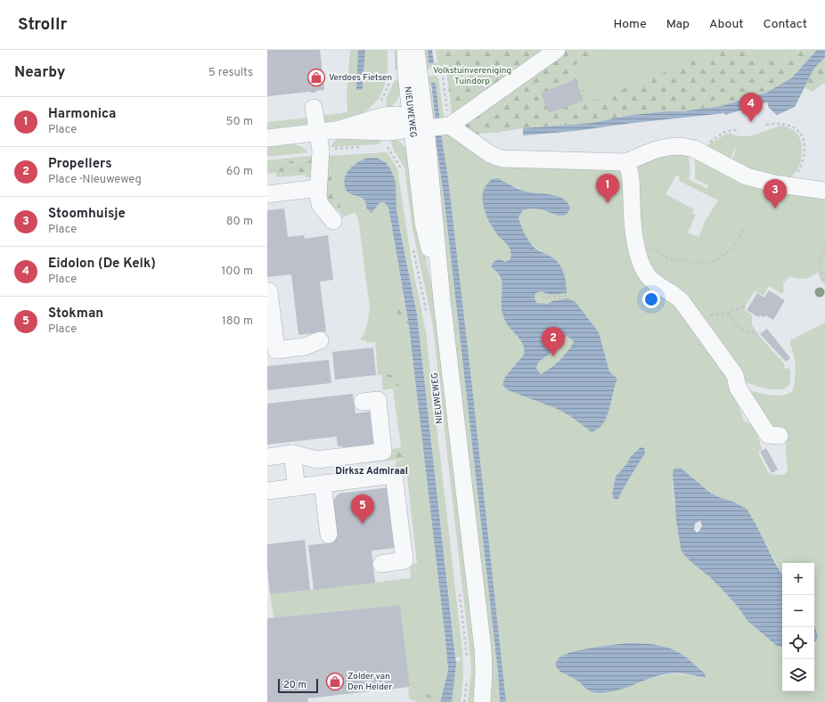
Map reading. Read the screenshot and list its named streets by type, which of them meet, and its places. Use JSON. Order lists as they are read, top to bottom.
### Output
{
  "streets": {
    "street": ["NIEUWEWEG"]
  },
  "districts": ["Dirksz Admiraal"],
  "parks": ["Volkstuinvereniging Tuindorp"],
  "places": {
    "shop": ["Verdoes Fietsen", "Zolder van Den Helder"]
  },
  "scale_bar": "20 m",
  "page": {
    "header": "Strollr",
    "nav": [
      "Home",
      "Map",
      "About",
      "Contact"
    ],
    "heading": ["Nearby", "5 results"],
    "pins": [
      "4",
      "1",
      "3",
      "2",
      "5"
    ],
    "list": [
      {
        "mark": "1",
        "name": "Harmonica",
        "note": "Place",
        "value": "50 m"
      },
      {
        "mark": "2",
        "name": "Propellers",
        "note": "Place · Nieuweweg",
        "value": "60 m"
      },
      {
        "mark": "3",
        "name": "Stoomhuisje",
        "note": "Place",
        "value": "80 m"
      },
      {
        "mark": "4",
        "name": "Eidolon (De Kelk)",
        "note": "Place",
        "value": "100 m"
      },
      {
        "mark": "5",
        "name": "Stokman",
        "note": "Place",
        "value": "180 m"
      }
    ],
    "map_buttons": ["+", "−"],
    "scale": "20 m"
  }
}
